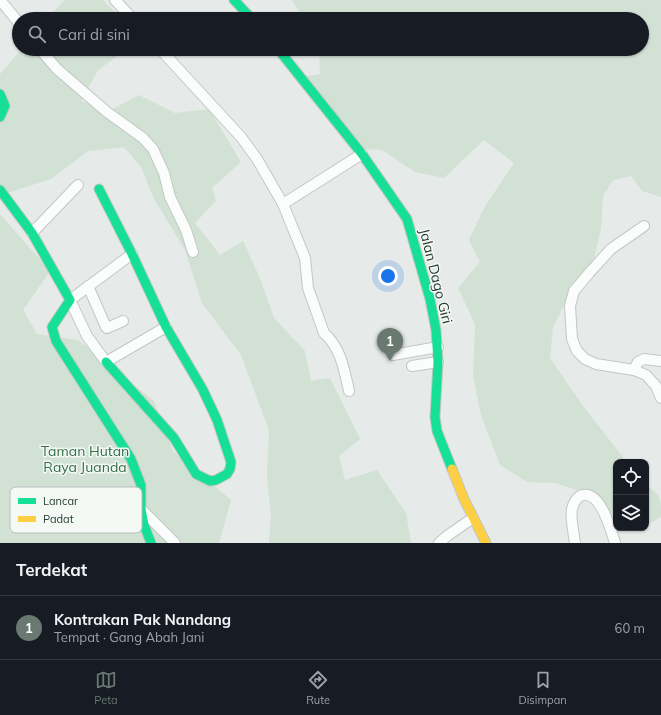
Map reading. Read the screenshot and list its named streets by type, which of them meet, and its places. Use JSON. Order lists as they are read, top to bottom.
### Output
{
  "streets": {
    "street": ["Jalan Dago Giri"]
  },
  "parks": ["Taman Hutan Raya Juanda"],
  "legend": ["Lancar", "Padat"],
  "page": {
    "search": "Cari di sini",
    "pins": "1",
    "heading": "Terdekat",
    "list": [
      {
        "mark": "1",
        "name": "Kontrakan Pak Nandang",
        "note": "Tempat · Gang Abah Jani",
        "value": "60 m"
      }
    ],
    "nav": ["Peta", "Rute", "Disimpan"]
  }
}
